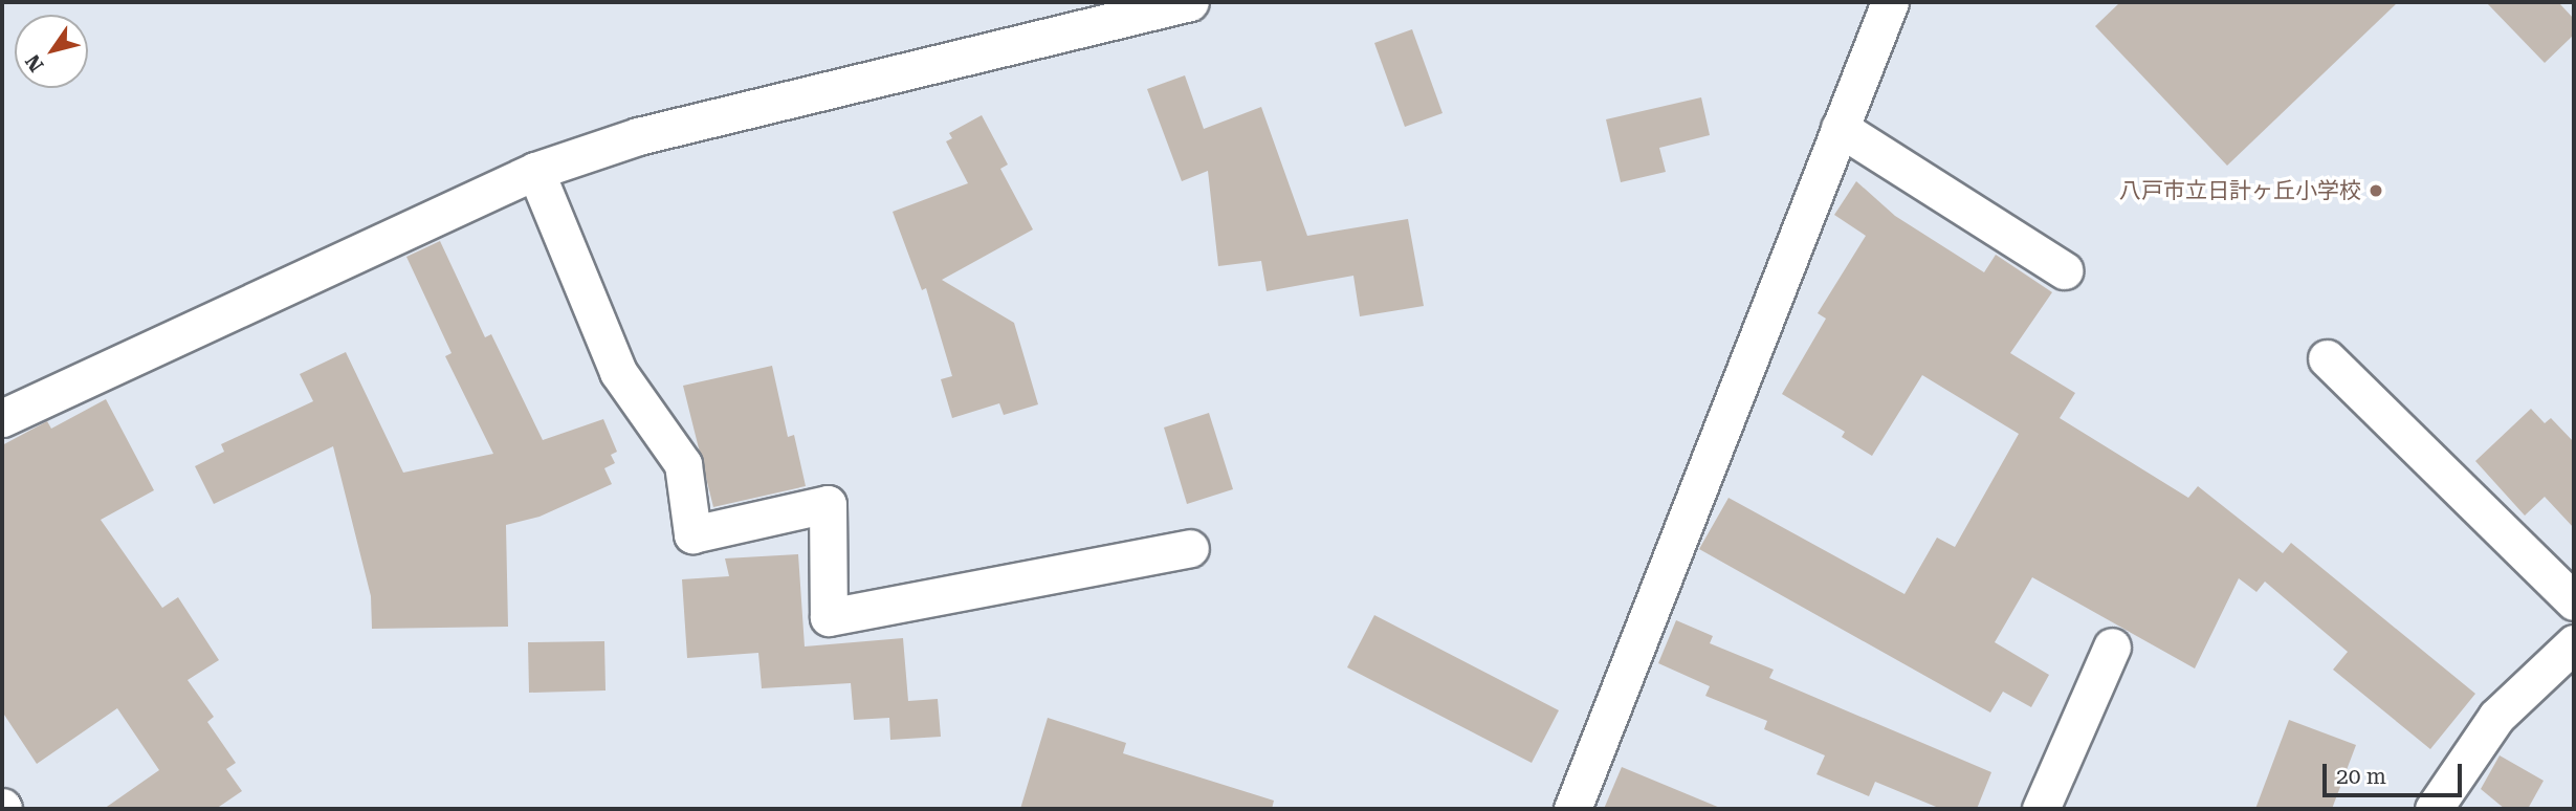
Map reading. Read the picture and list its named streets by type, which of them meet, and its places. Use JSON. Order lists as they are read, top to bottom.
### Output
{
  "places": ["八戸市立日計ヶ丘小学校"],
  "scale_bar": "20 m",
  "north": "bottom left"
}
